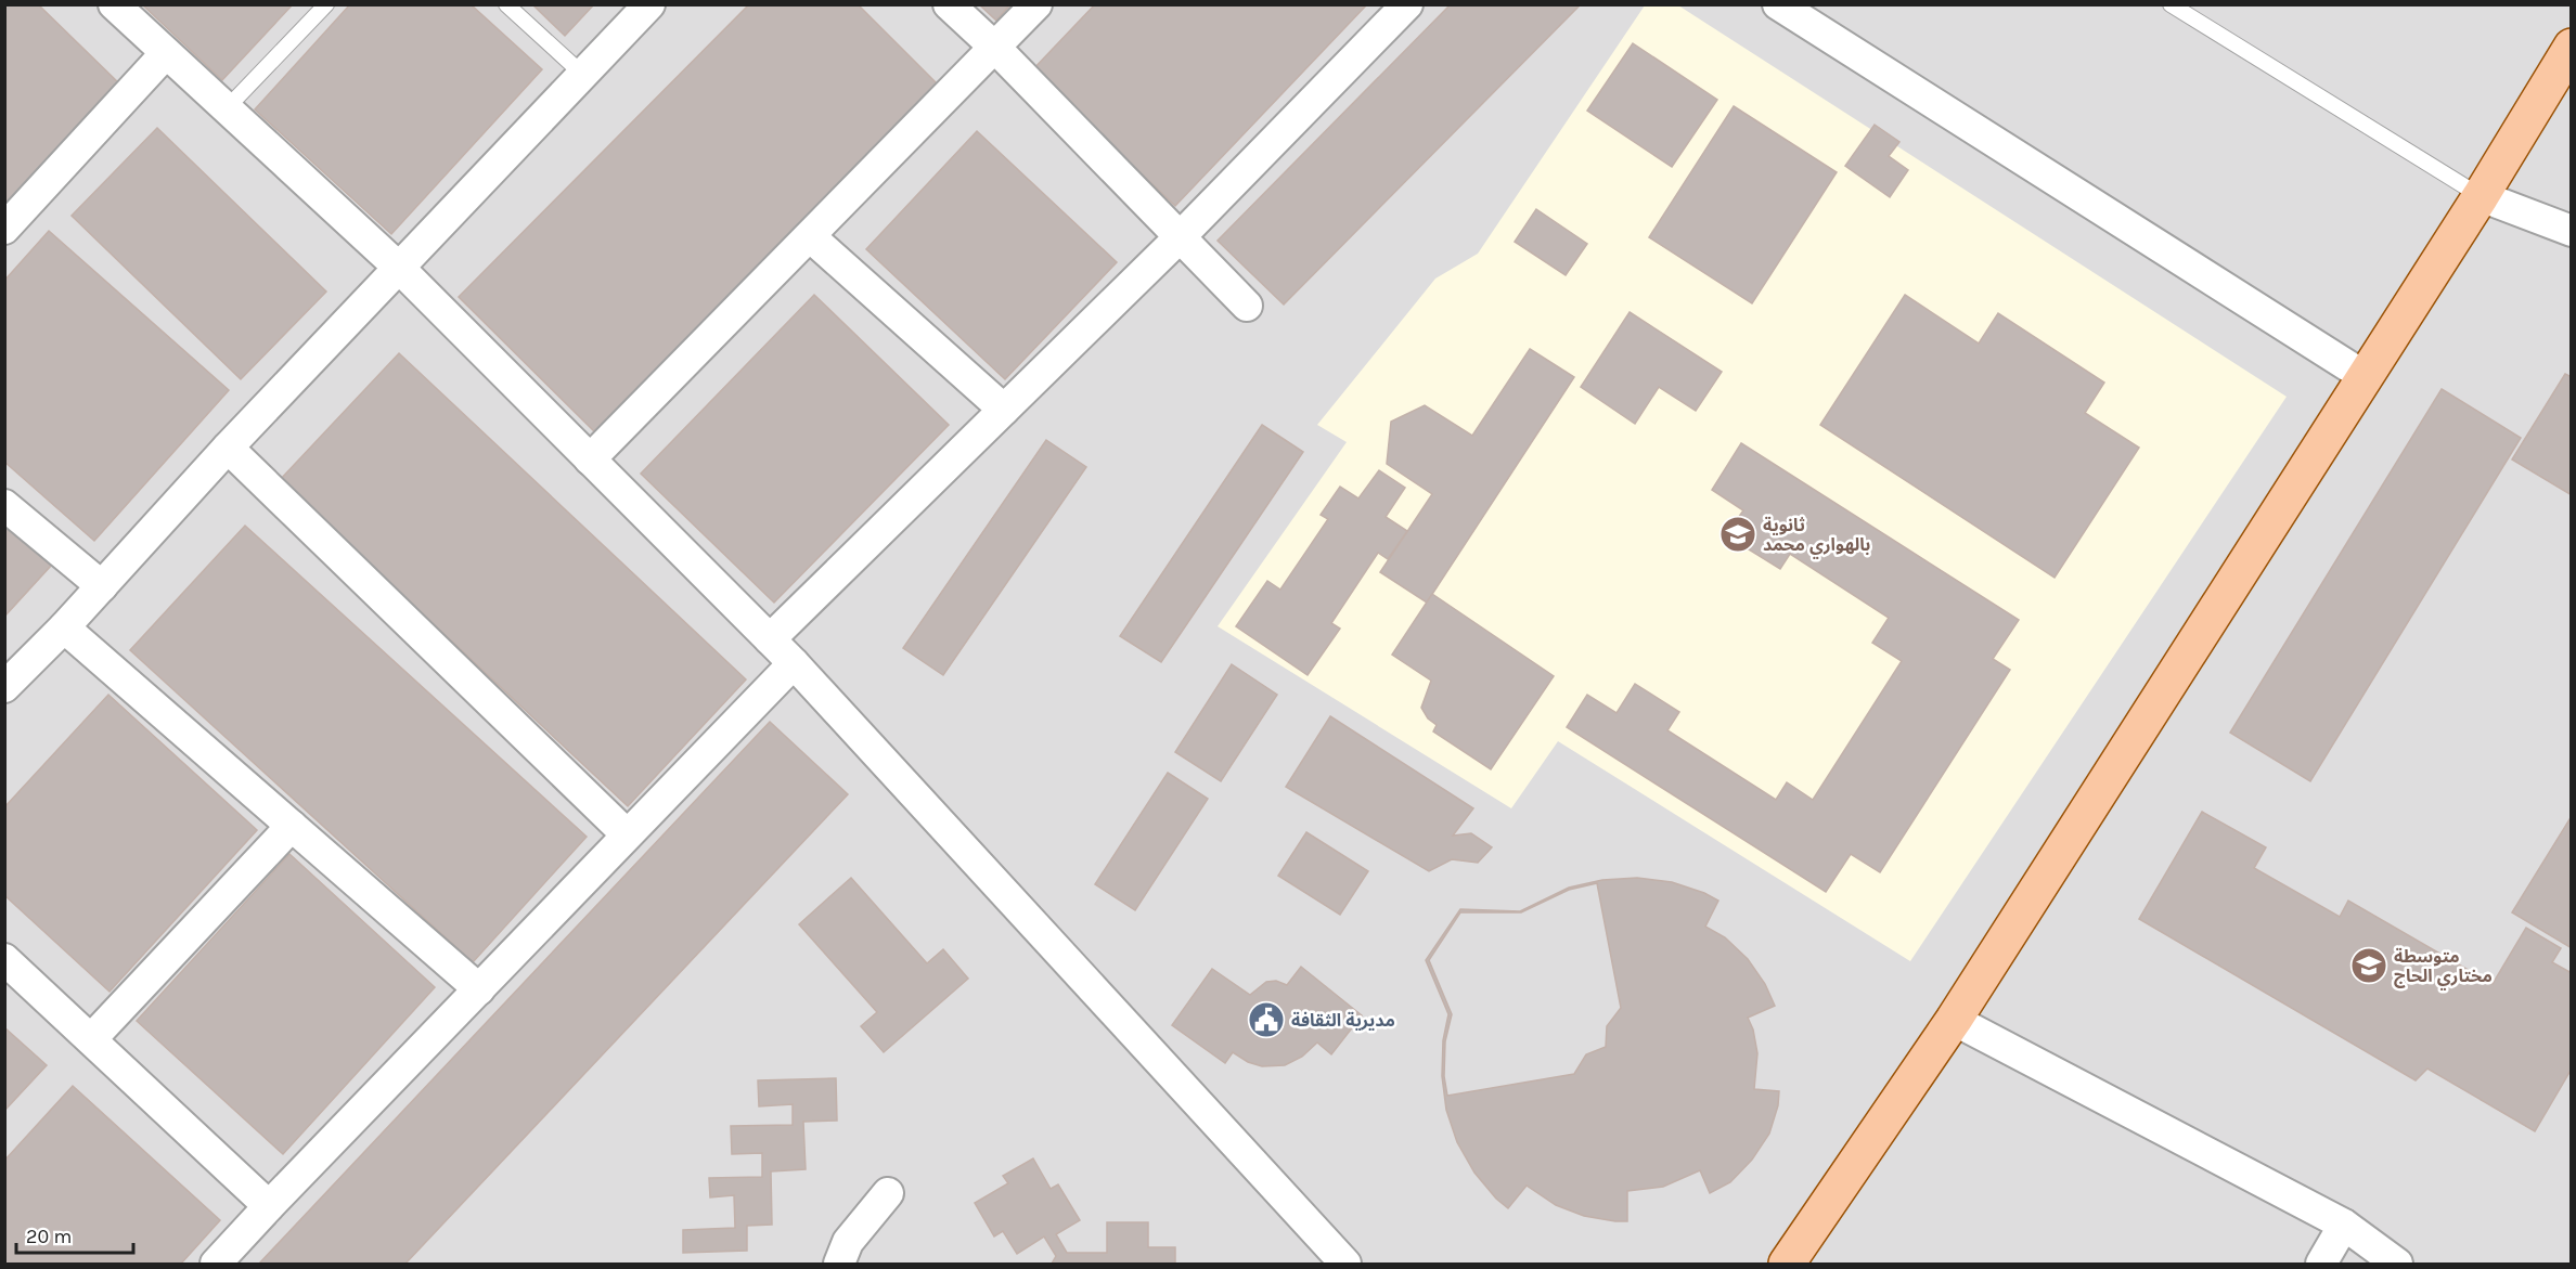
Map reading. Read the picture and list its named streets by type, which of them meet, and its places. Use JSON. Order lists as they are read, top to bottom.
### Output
{
  "places": {
    "school or university": ["ثانوية بالهواري محمد", "متوسطة مختاري الحاج"],
    "public building": ["مديرية الثقافة"]
  },
  "scale_bar": "20 m"
}
